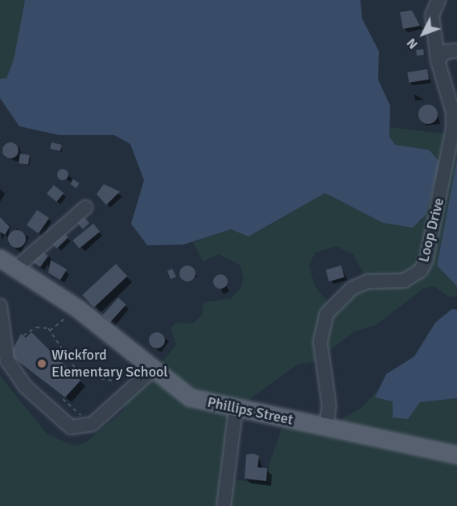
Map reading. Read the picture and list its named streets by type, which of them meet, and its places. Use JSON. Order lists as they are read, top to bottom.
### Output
{
  "streets": {
    "main road": ["Phillips Street"],
    "street": ["Loop Drive"]
  },
  "crossings": [
    ["Loop Drive", "Phillips Street"]
  ],
  "places": ["Wickford Elementary School"],
  "north": "bottom left"
}
